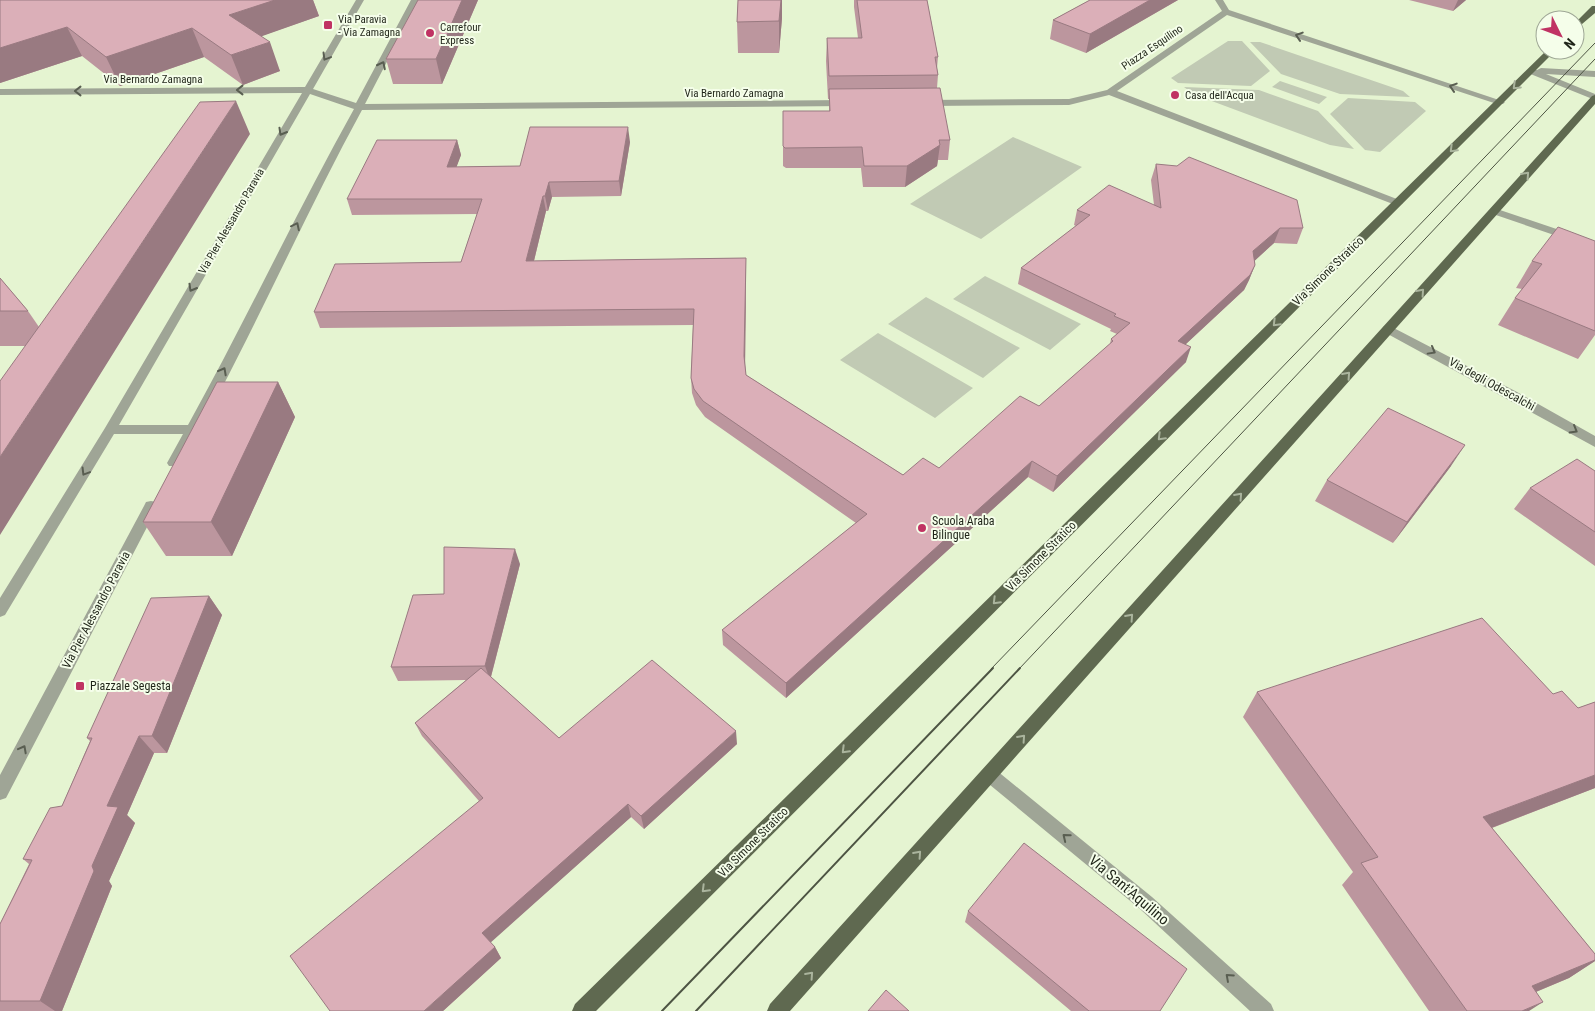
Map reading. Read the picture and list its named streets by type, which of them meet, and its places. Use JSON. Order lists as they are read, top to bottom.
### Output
{
  "streets": {
    "main road": ["Via Simone Stratico"],
    "street": [
      "Piazza Esquilino",
      "Via Bernardo Zamagna",
      "Via Pier Alessandro Paravia",
      "Via degli Odescalchi",
      "Via Sant'Aquilino"
    ]
  },
  "crossings": [
    ["Via Bernardo Zamagna", "Via Pier Alessandro Paravia"]
  ],
  "one_way": ["Via Bernardo Zamagna", "Via degli Odescalchi", "Via Sant'Aquilino"],
  "places": {
    "transit": ["Via Paravia - Via Zamagna", "Piazzale Segesta"],
    "other": ["Carrefour Express", "Casa dell'Acqua", "Scuola Araba Bilingue"]
  },
  "north": "bottom right"
}
